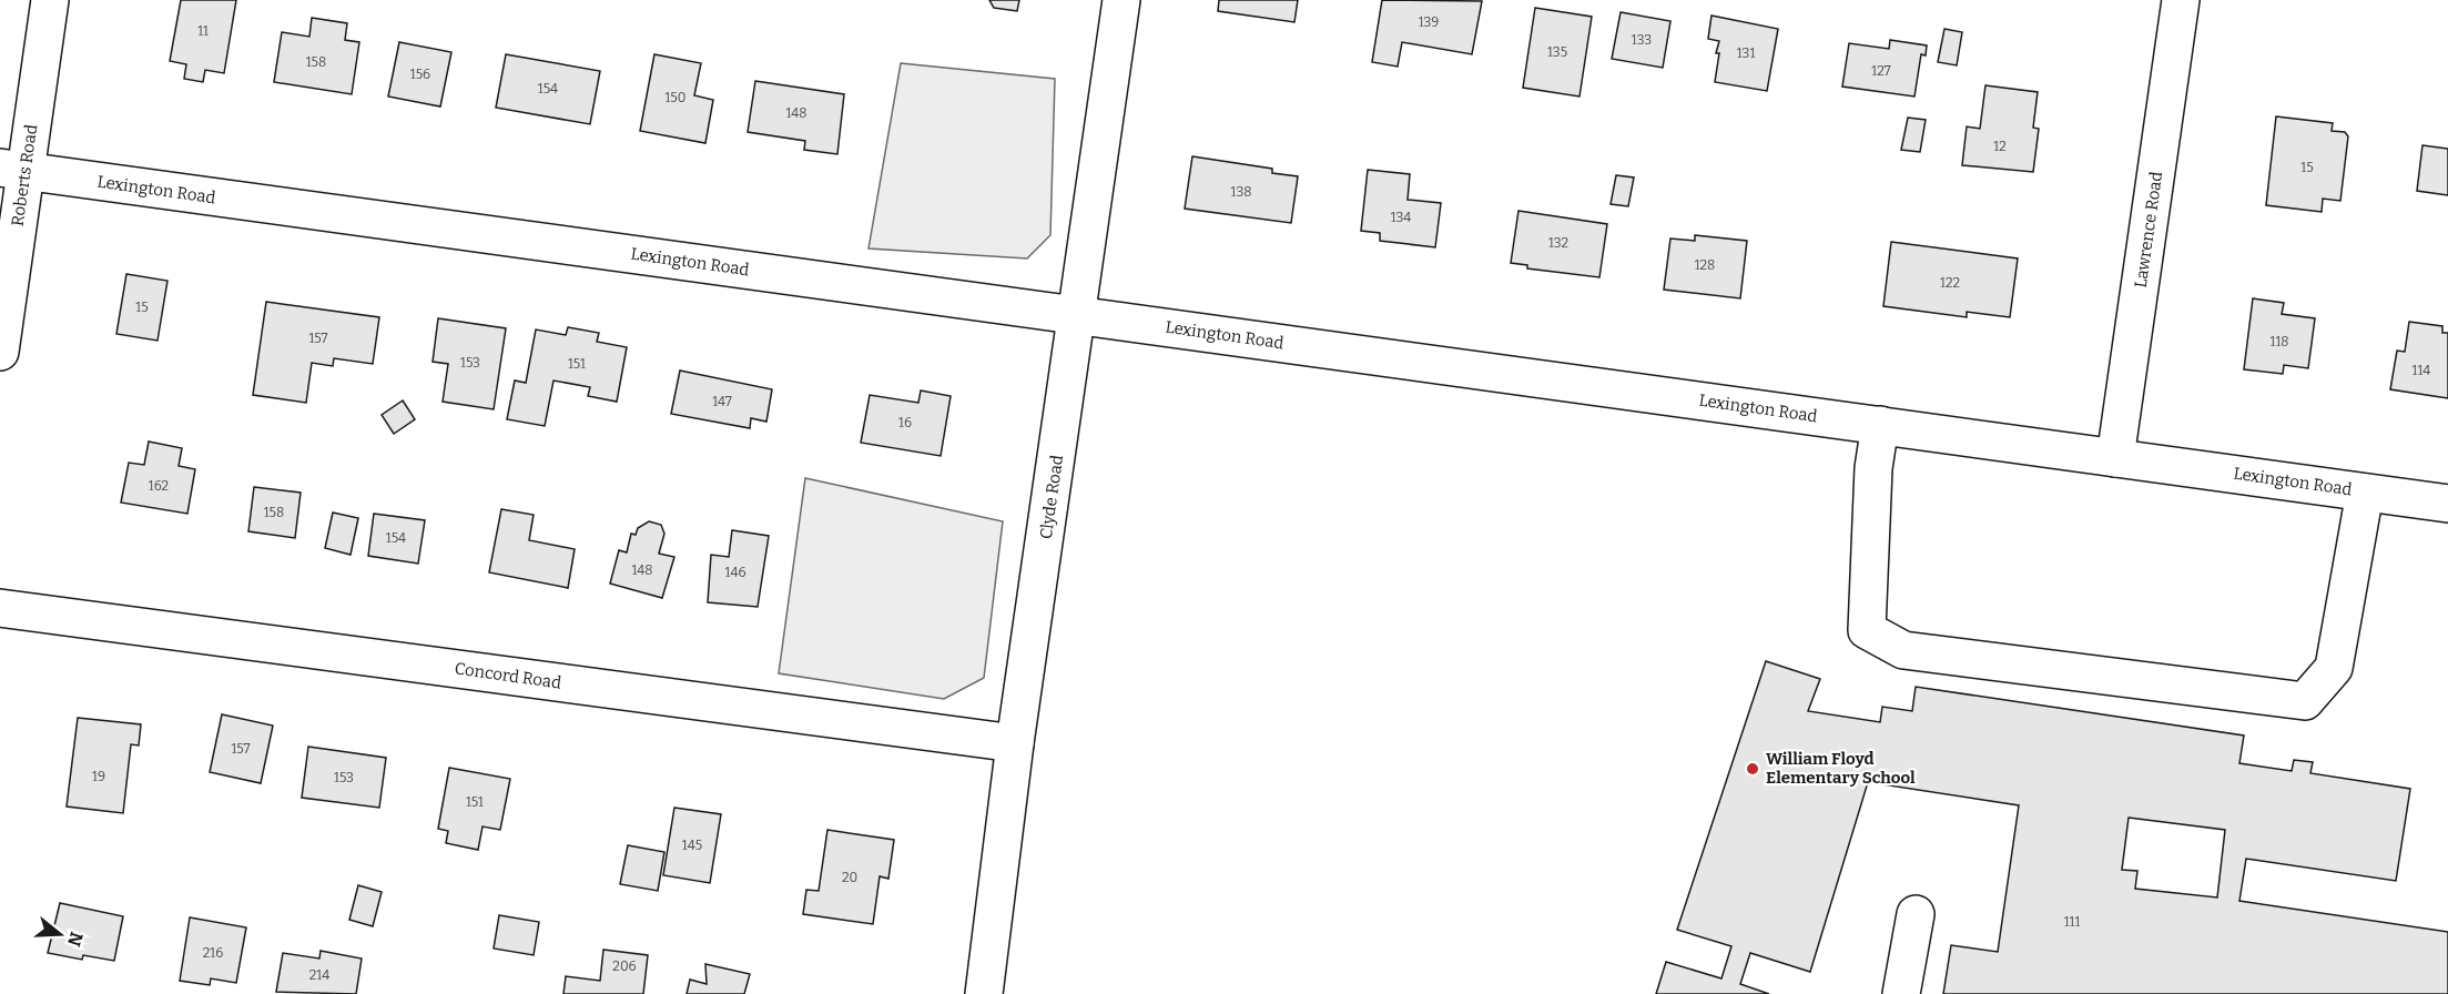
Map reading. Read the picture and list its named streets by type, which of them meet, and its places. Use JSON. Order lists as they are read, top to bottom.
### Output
{
  "streets": {
    "street": [
      "Roberts Road",
      "Lexington Road",
      "Lawrence Road",
      "Clyde Road",
      "Concord Road"
    ]
  },
  "crossings": [
    ["Roberts Road", "Lexington Road"],
    ["Lexington Road", "Lawrence Road"],
    ["Lexington Road", "Clyde Road"],
    ["Clyde Road", "Concord Road"]
  ],
  "places": ["William Floyd Elementary School"],
  "house_numbers": [
    "139",
    "11",
    "133",
    "135",
    "131",
    "158",
    "127",
    "156",
    "154",
    "150",
    "148",
    "12",
    "15",
    "138",
    "134",
    "132",
    "128",
    "122",
    "15",
    "157",
    "118",
    "153",
    "151",
    "114",
    "147",
    "16",
    "162",
    "158",
    "154",
    "148",
    "146",
    "157",
    "19",
    "153",
    "151",
    "145",
    "20",
    "111",
    "216",
    "206",
    "214"
  ],
  "north": "right"
}
